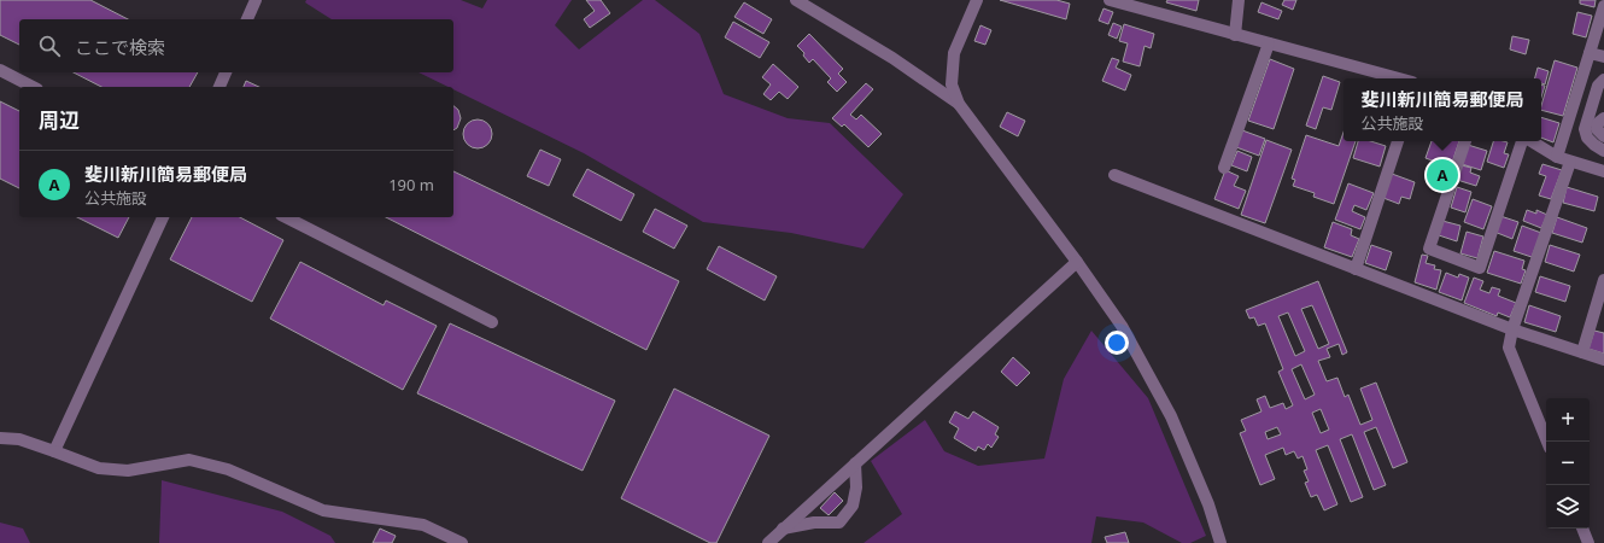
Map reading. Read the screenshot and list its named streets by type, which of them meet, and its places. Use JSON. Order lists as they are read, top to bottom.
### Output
{
  "page": {
    "search": "ここで検索",
    "popup": ["斐川新川簡易郵便局", "公共施設"],
    "heading": "周辺",
    "list": [
      {
        "mark": "A",
        "name": "斐川新川簡易郵便局",
        "note": "公共施設",
        "value": "190 m"
      }
    ],
    "pins": "A",
    "map_buttons": ["+", "−"]
  }
}
